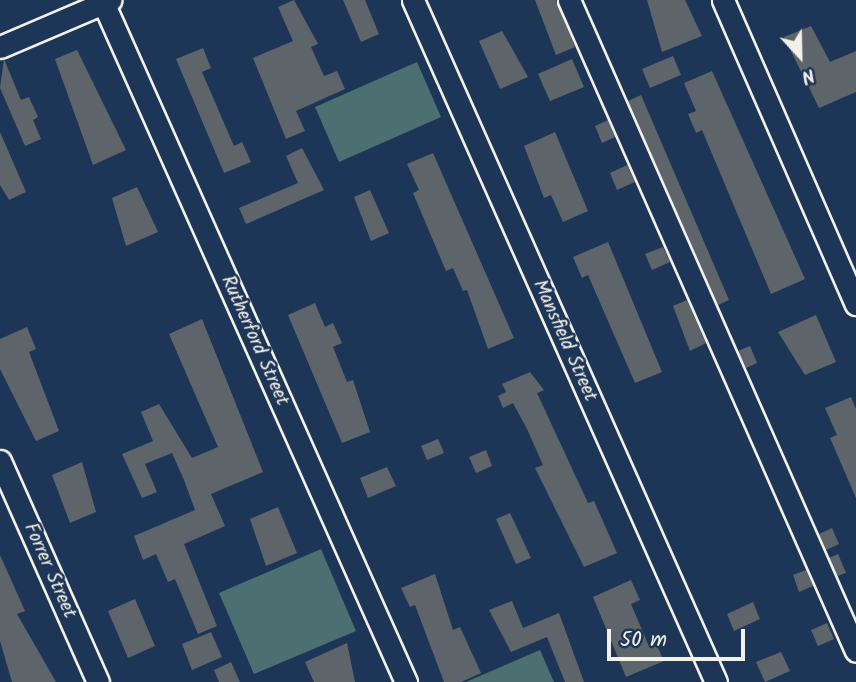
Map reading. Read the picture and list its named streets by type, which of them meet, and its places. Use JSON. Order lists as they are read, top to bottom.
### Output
{
  "streets": {
    "street": ["Rutherford Street", "Mansfield Street", "Forrer Street"]
  },
  "scale_bar": "50 m",
  "north": "bottom"
}
